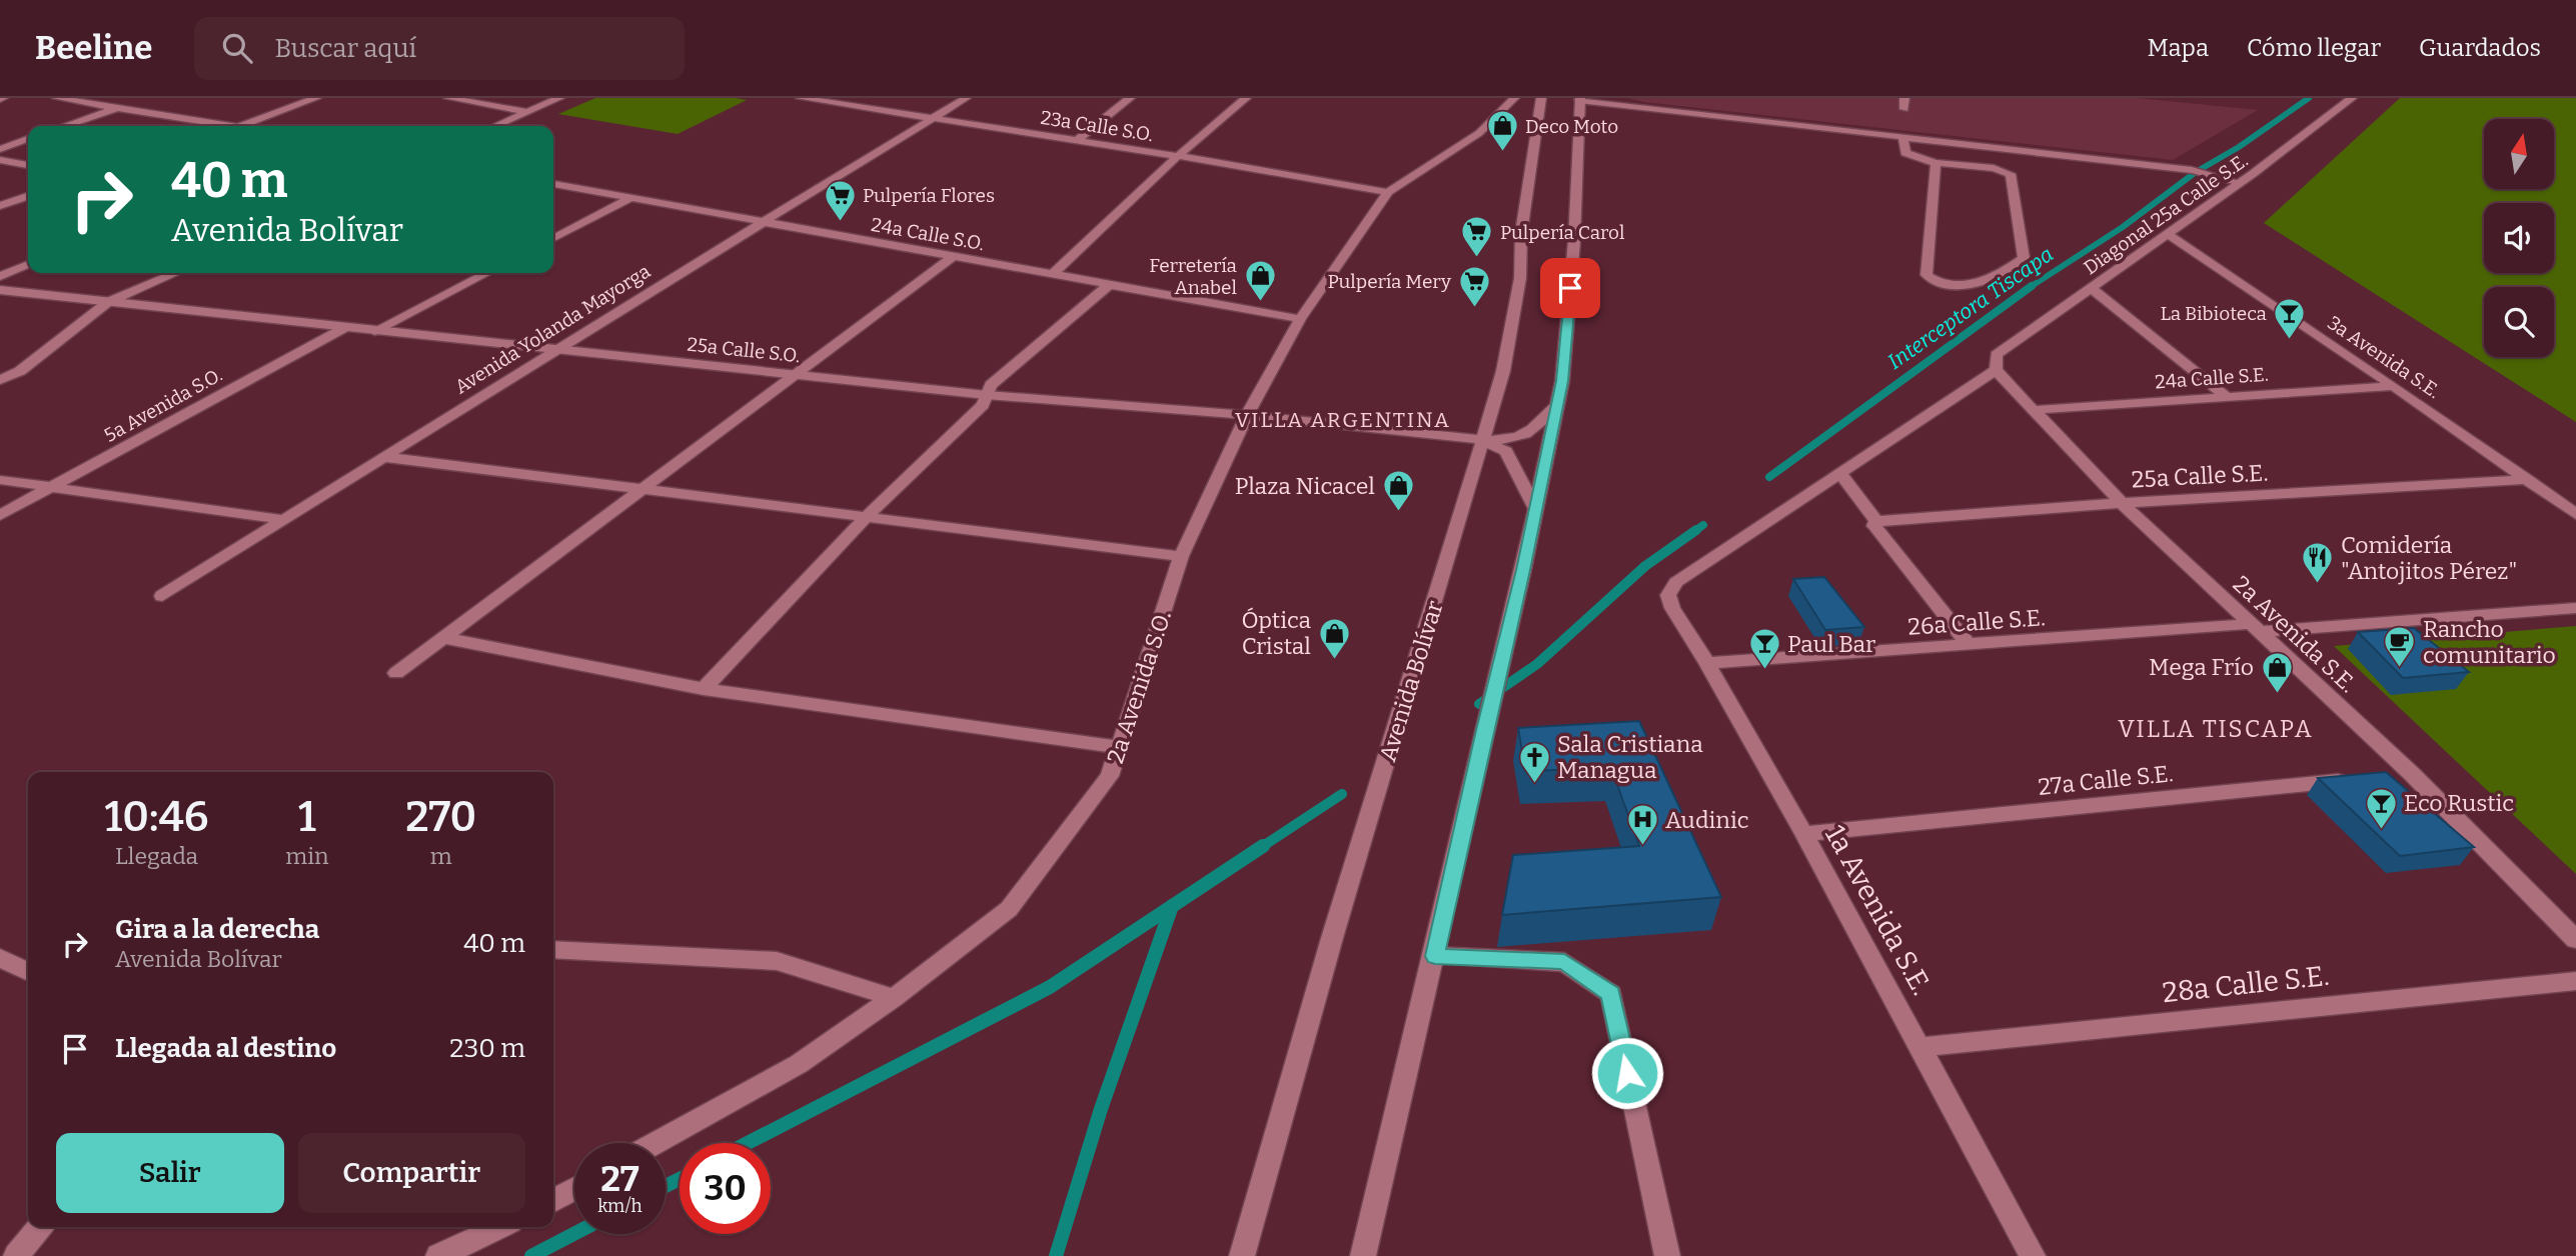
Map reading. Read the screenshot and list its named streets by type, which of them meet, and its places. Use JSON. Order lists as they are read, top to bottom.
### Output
{
  "streets": {
    "street": [
      "23a Calle S.O.",
      "Diagonal 25a Calle S.E.",
      "24a Calle S.O.",
      "Avenida Yolanda Mayorga",
      "25a Calle S.O.",
      "3a Avenida S.E.",
      "24a Calle S.E.",
      "5a Avenida S.O.",
      "25a Calle S.E.",
      "26a Calle S.E.",
      "2a Avenida S.E.",
      "Avenida Bolívar",
      "2a Avenida S.O.",
      "27a Calle S.E.",
      "1a Avenida S.E.",
      "28a Calle S.E."
    ]
  },
  "crossings": [
    ["23a Calle S.O.", "Avenida Yolanda Mayorga"],
    ["23a Calle S.O.", "2a Avenida S.O."],
    ["Diagonal 25a Calle S.E.", "3a Avenida S.E."],
    ["Diagonal 25a Calle S.E.", "2a Avenida S.E."],
    ["Diagonal 25a Calle S.E.", "1a Avenida S.E."],
    ["24a Calle S.O.", "Avenida Yolanda Mayorga"],
    ["24a Calle S.O.", "2a Avenida S.O."],
    ["Avenida Yolanda Mayorga", "25a Calle S.O."],
    ["25a Calle S.O.", "5a Avenida S.O."],
    ["25a Calle S.O.", "Avenida Bolívar"],
    ["25a Calle S.O.", "2a Avenida S.O."],
    ["3a Avenida S.E.", "24a Calle S.E."],
    ["3a Avenida S.E.", "25a Calle S.E."],
    ["24a Calle S.E.", "2a Avenida S.E."],
    ["25a Calle S.E.", "2a Avenida S.E."],
    ["26a Calle S.E.", "2a Avenida S.E."],
    ["26a Calle S.E.", "1a Avenida S.E."],
    ["27a Calle S.E.", "1a Avenida S.E."],
    ["1a Avenida S.E.", "28a Calle S.E."]
  ],
  "districts": ["VILLA ARGENTINA", "VILLA TISCAPA"],
  "water": ["Interceptora Tiscapa"],
  "places": {
    "shop": [
      "Deco Moto",
      "Ferretería Anabel",
      "Plaza Nicacel",
      "Óptica Cristal",
      "Mega Frío"
    ],
    "supermarket": ["Pulpería Flores", "Pulpería Carol", "Pulpería Mery"],
    "bar": ["La Bibioteca", "Paul Bar", "Eco Rustic"],
    "restaurant": ["Comidería \"Antojitos Pérez\""],
    "cafe": ["Rancho comunitario"],
    "church": ["Sala Cristiana Managua"],
    "hospital": ["Audinic"]
  },
  "north": "top",
  "page": {
    "header": "Beeline",
    "search": "Buscar aquí",
    "nav": ["Mapa", "Cómo llegar", "Guardados"],
    "turn": ["40 m", "Avenida Bolívar"],
    "eta": [
      "10:46",
      "Llegada",
      "1",
      "min",
      "270",
      "m"
    ],
    "list": [
      {
        "name": "Gira a la derecha",
        "note": "Avenida Bolívar",
        "value": "40 m"
      },
      {
        "name": "Llegada al destino",
        "value": "230 m"
      }
    ],
    "buttons": ["Salir", "Compartir"],
    "speed": "27 km/h",
    "limit": "30"
  }
}
